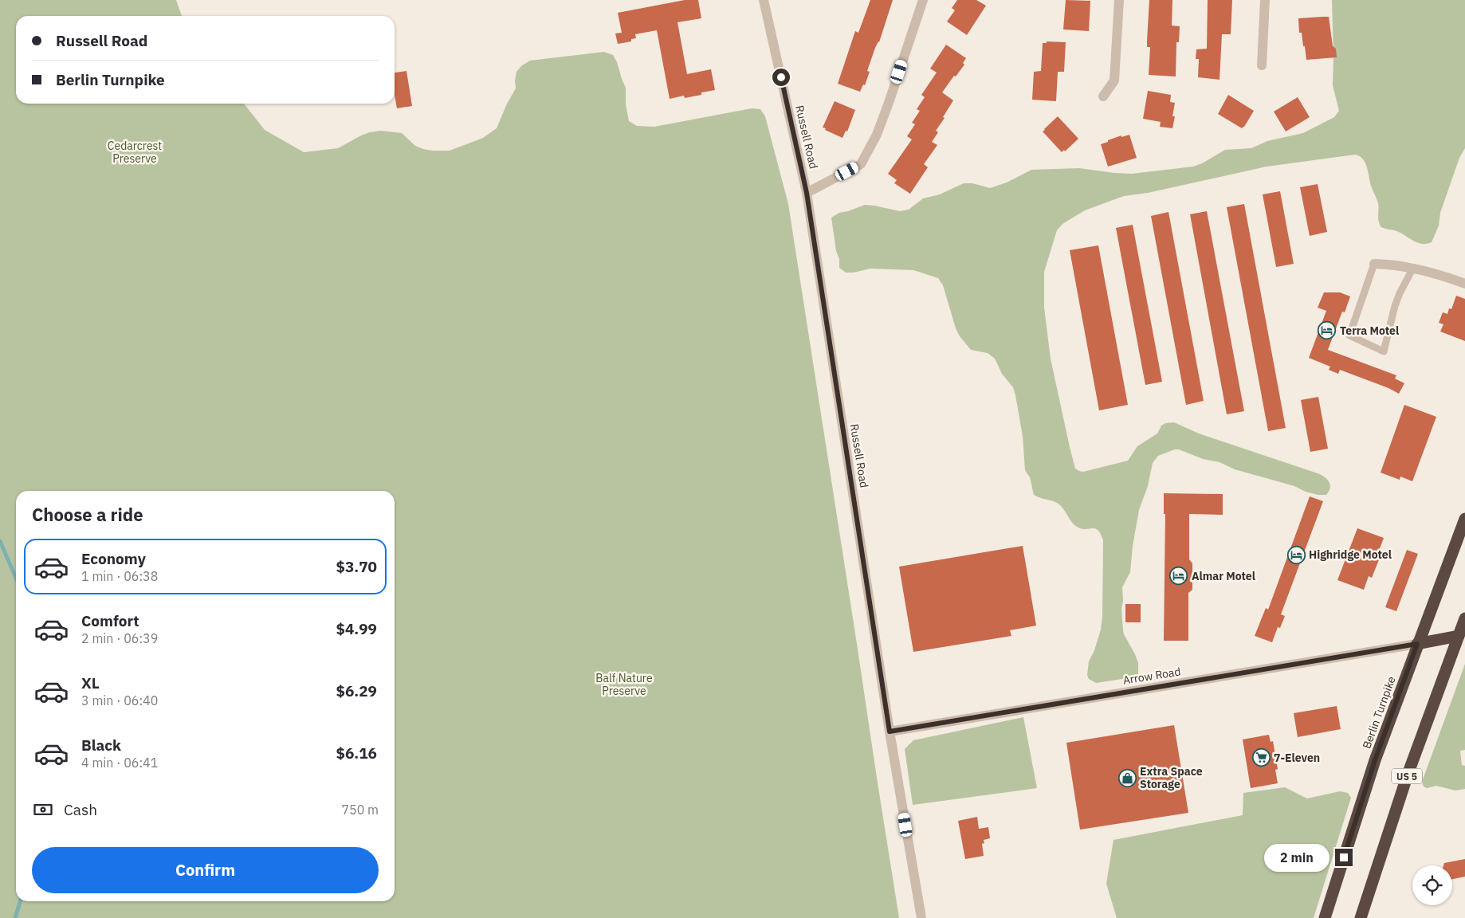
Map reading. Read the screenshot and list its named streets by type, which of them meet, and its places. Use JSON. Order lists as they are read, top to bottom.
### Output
{
  "streets": {
    "highway": ["Berlin Turnpike", "US 5"],
    "street": ["Russell Road", "Arrow Road"]
  },
  "crossings": [
    ["Russell Road", "Arrow Road"],
    ["Arrow Road", "Berlin Turnpike"]
  ],
  "parks": ["Cedarcrest Preserve", "Balf Nature Preserve"],
  "places": {
    "hotel": ["Terra Motel", "Highridge Motel", "Almar Motel"],
    "supermarket": ["7-Eleven"],
    "shop": ["Extra Space Storage"]
  },
  "page": {
    "banner": ["Russell Road", "Berlin Turnpike"],
    "heading": "Choose a ride",
    "list": [
      {
        "name": "Economy",
        "note": "1 min · 06:38",
        "value": "$3.70"
      },
      {
        "name": "Comfort",
        "note": "2 min · 06:39",
        "value": "$4.99"
      },
      {
        "name": "XL",
        "note": "3 min · 06:40",
        "value": "$6.29"
      },
      {
        "name": "Black",
        "note": "4 min · 06:41",
        "value": "$6.16"
      }
    ],
    "pay": ["Cash", "750 m"],
    "buttons": "Confirm",
    "bubble": "2 min"
  }
}
